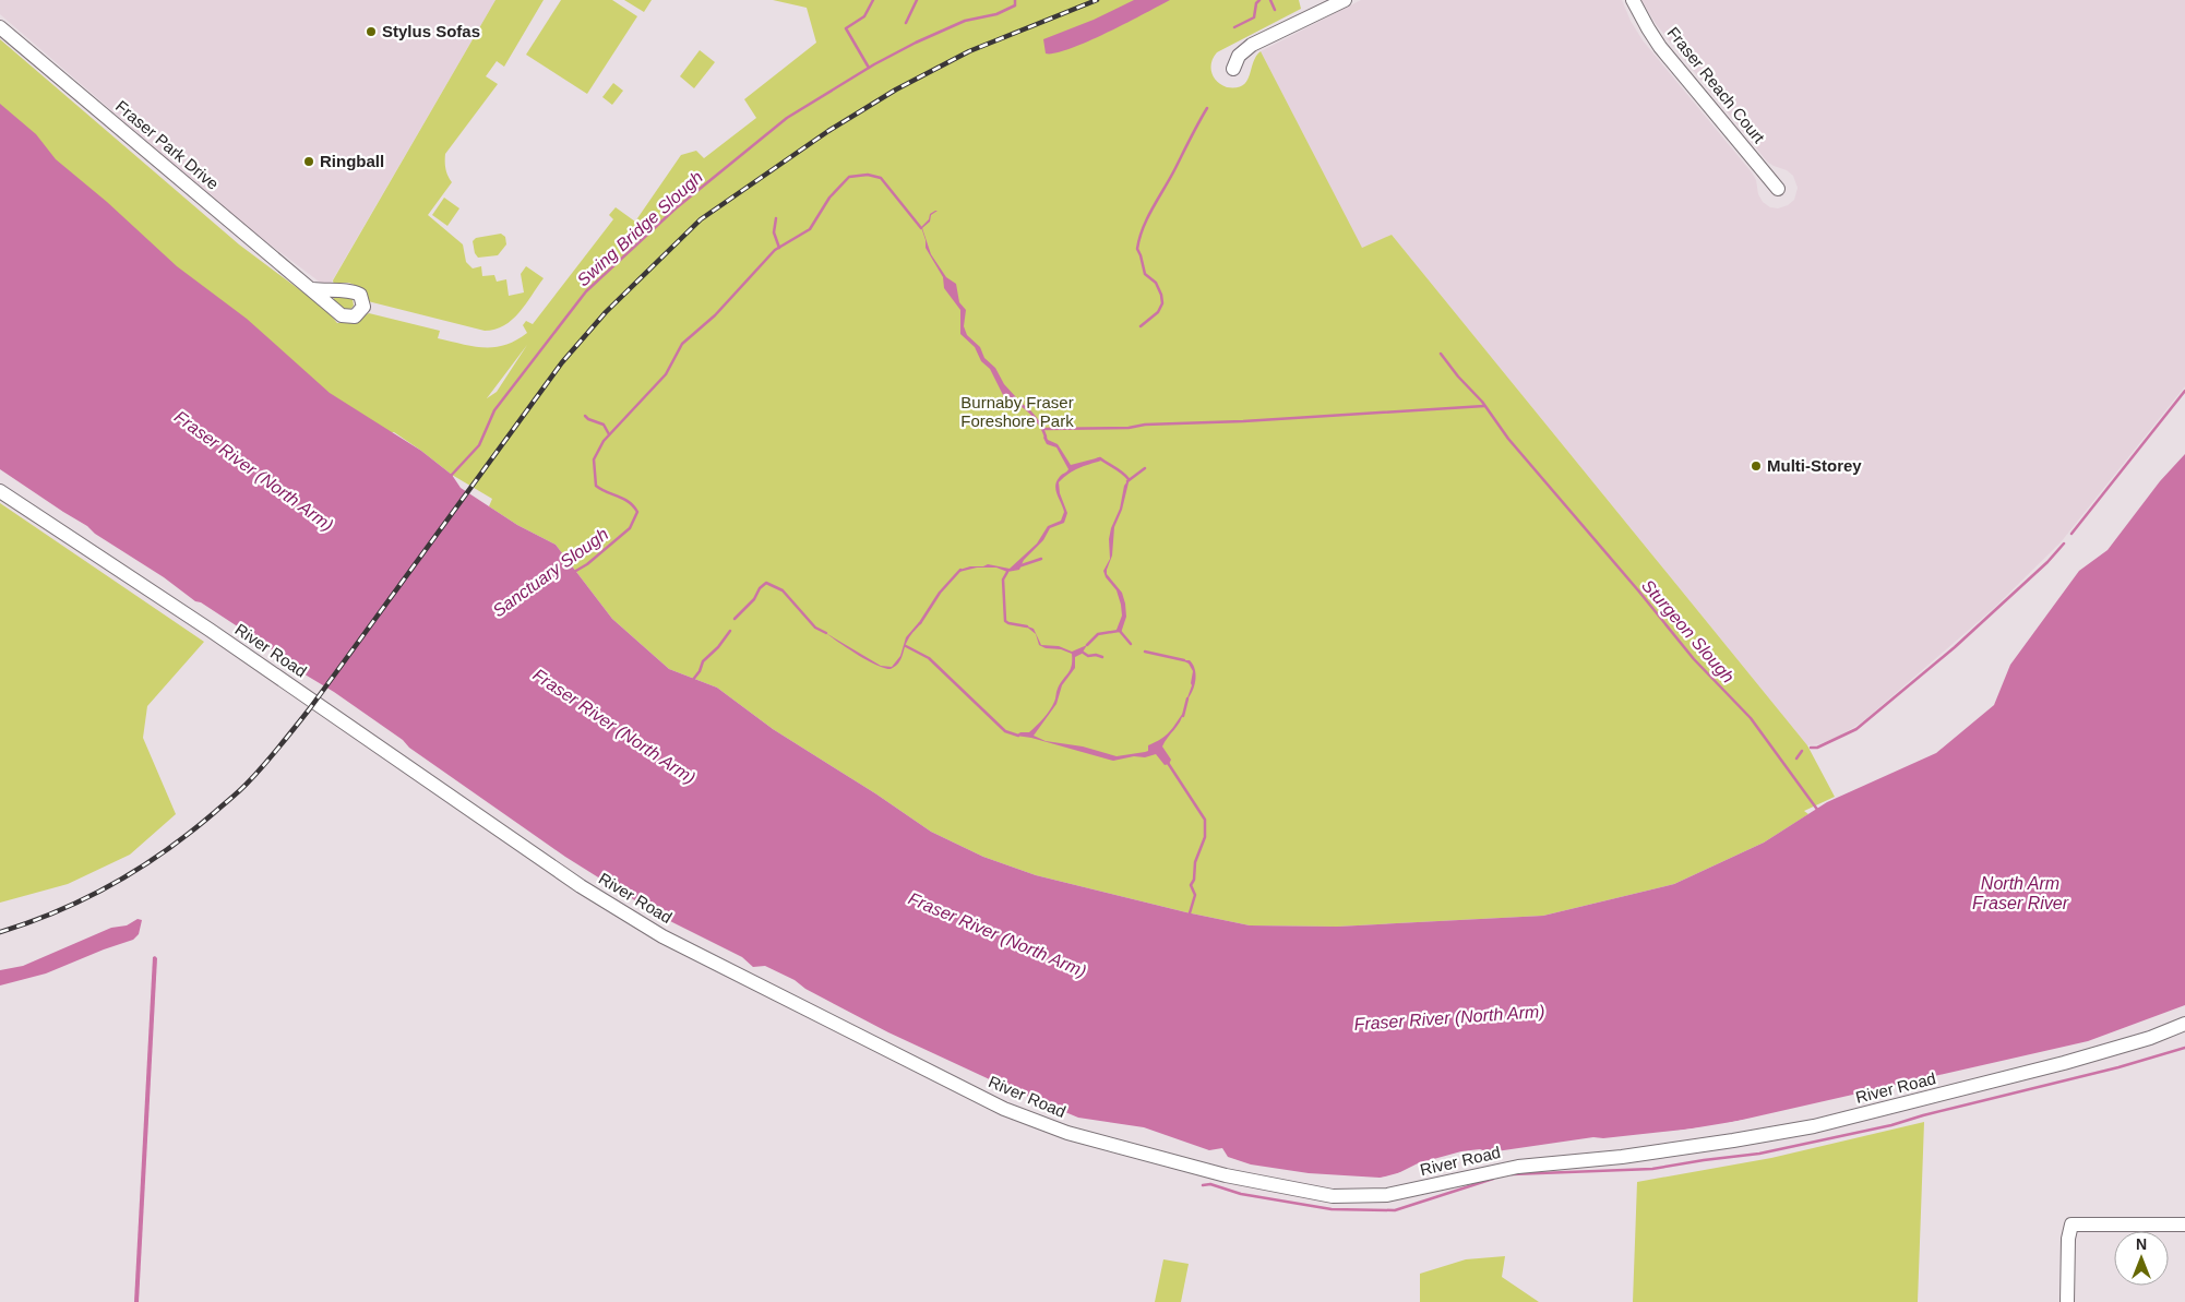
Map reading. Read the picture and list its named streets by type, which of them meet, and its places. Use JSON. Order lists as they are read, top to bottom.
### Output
{
  "streets": {
    "street": ["Fraser Reach Court", "Fraser Park Drive", "River Road"]
  },
  "water": [
    "Swing Bridge Slough",
    "Fraser River (North Arm)",
    "Sanctuary Slough",
    "Sturgeon Slough",
    "North Arm Fraser River"
  ],
  "parks": ["Burnaby Fraser Foreshore Park"],
  "places": ["Stylus Sofas", "Ringball", "Multi-Storey"],
  "north": "top"
}
